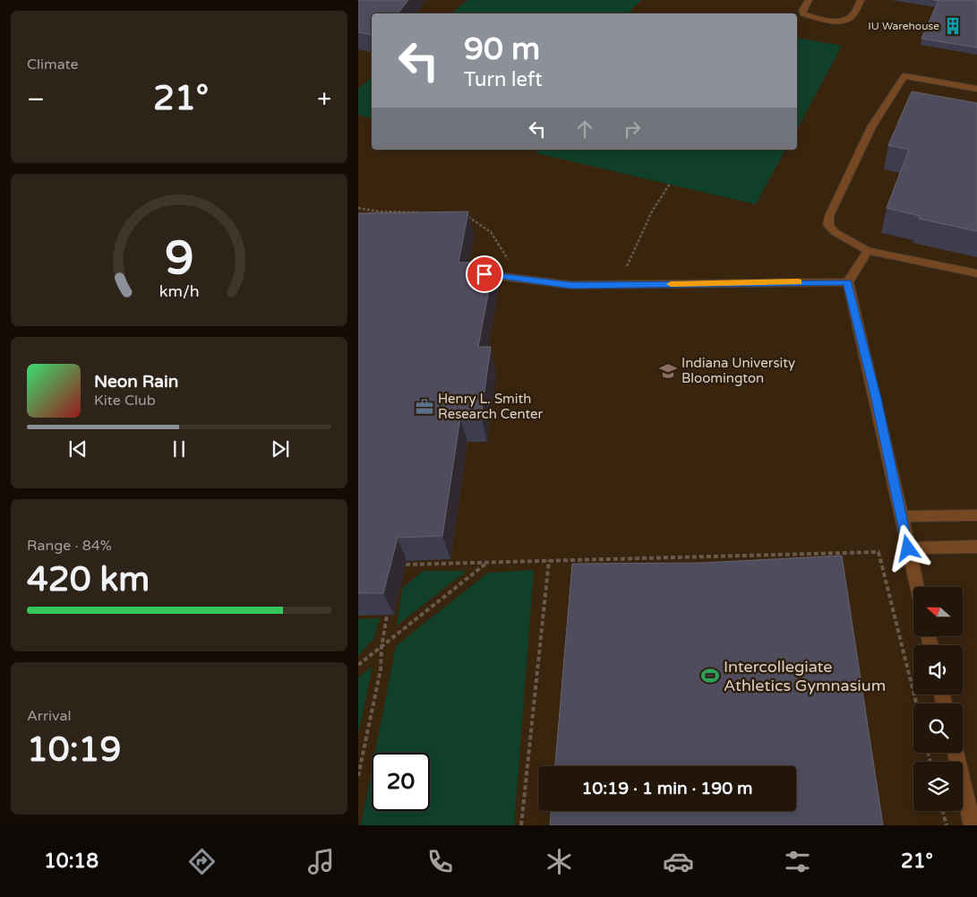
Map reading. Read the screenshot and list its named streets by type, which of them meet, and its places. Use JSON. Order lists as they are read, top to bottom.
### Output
{
  "places": {
    "building": ["IU Warehouse"],
    "school or university": ["Indiana University Bloomington"],
    "office": ["Henry L. Smith Research Center"],
    "sports": ["Intercollegiate Athletics Gymnasium"]
  },
  "north": "left",
  "page": {
    "tile": [
      "Climate",
      ["Range · 84%", "420 km"],
      ["Arrival", "10:19"]
    ],
    "turn": ["90 m", "Turn left"],
    "heat": ["−", "21°", "+"],
    "song": ["Neon Rain", "Kite Club"],
    "limit": "20",
    "trip": "10:19 · 1 min · 190 m",
    "tabs": ["10:18", "21°"],
    "gauge": ["9", "km/h"]
  }
}
